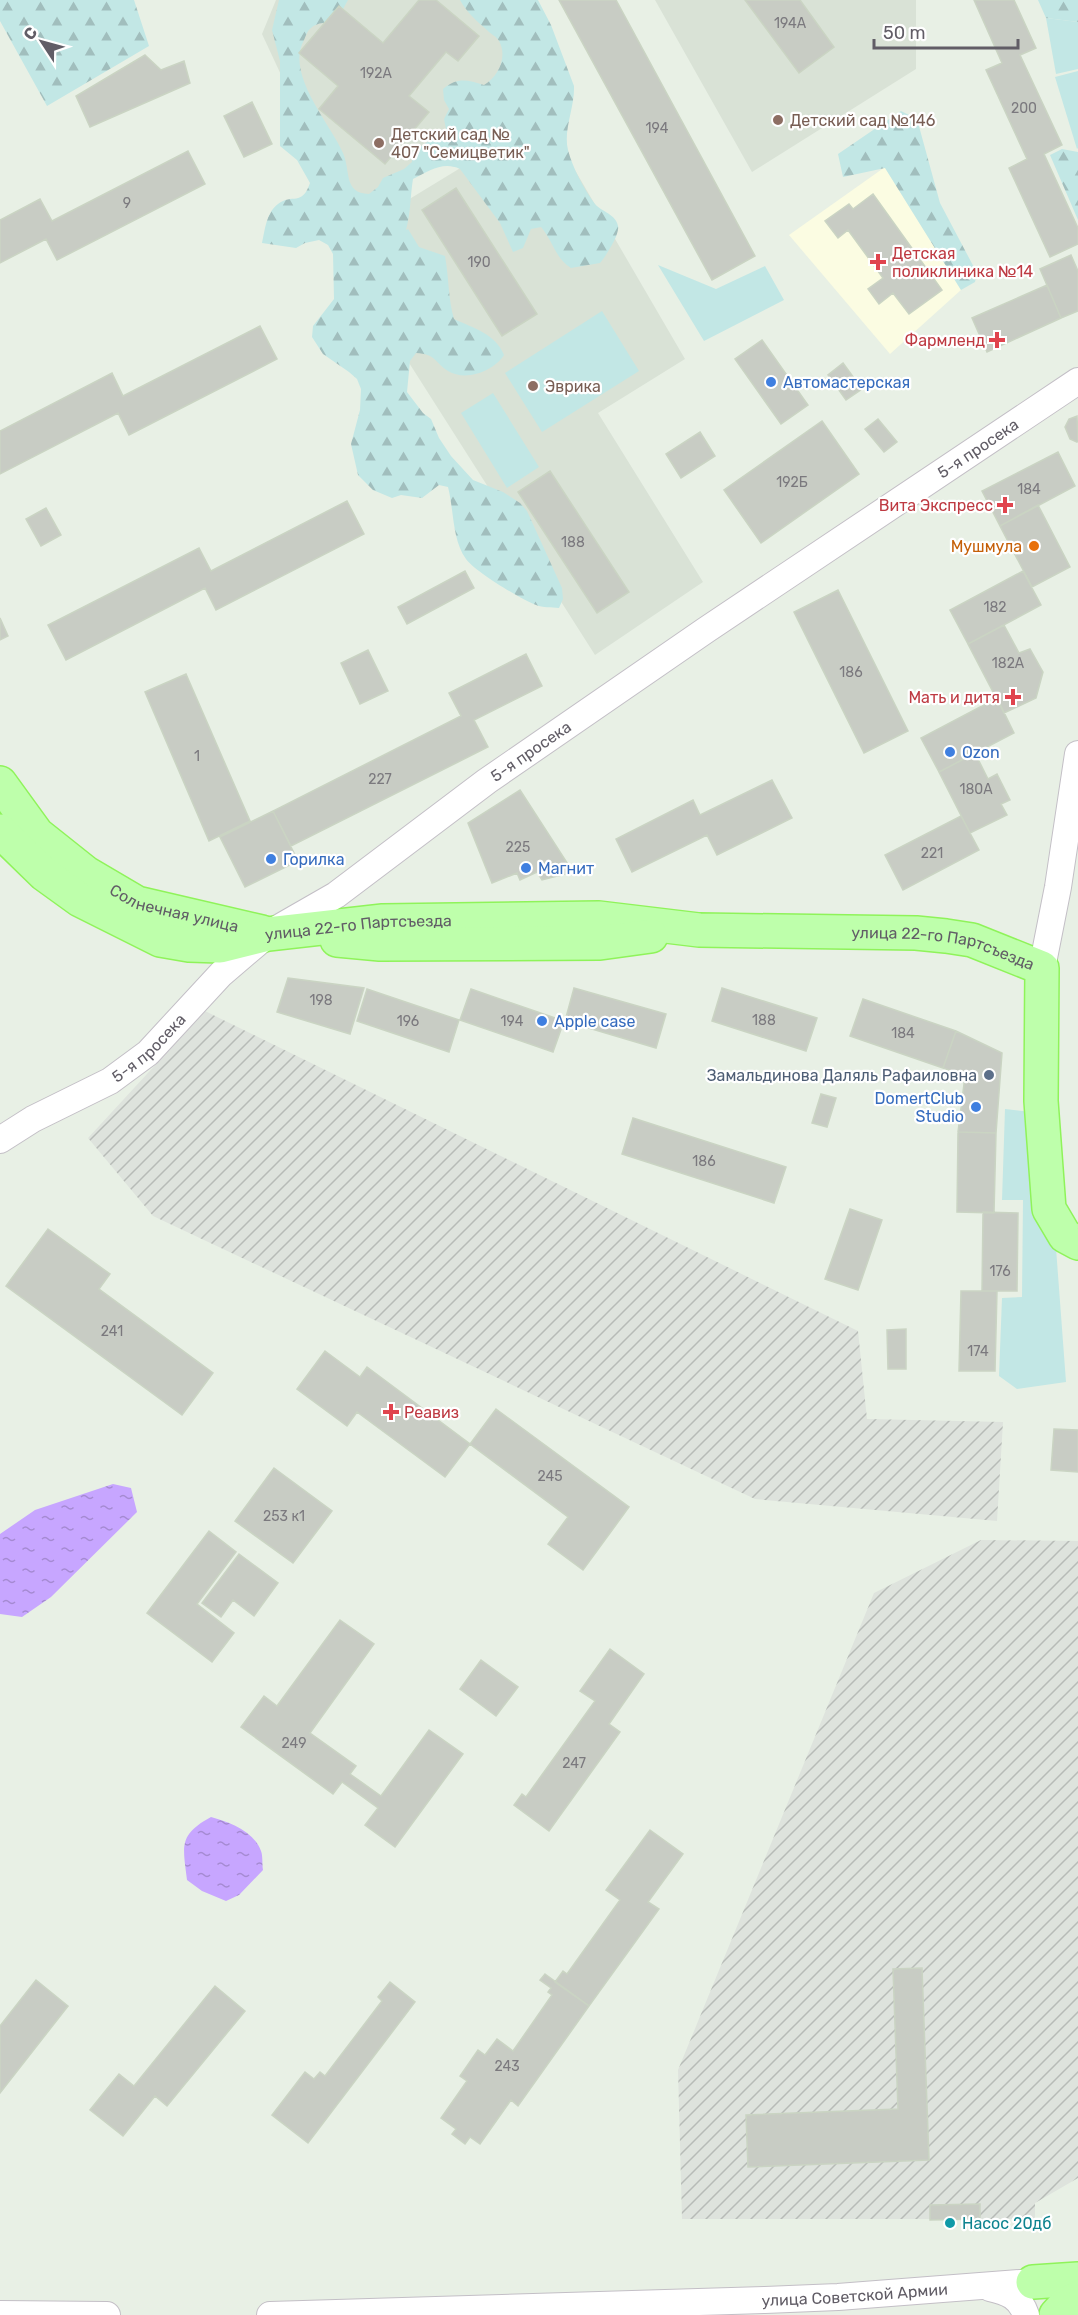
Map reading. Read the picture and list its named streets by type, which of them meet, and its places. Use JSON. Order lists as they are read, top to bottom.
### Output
{
  "streets": {
    "main road": ["Солнечная улица", "улица 22-го Партсъезда", "улица Советской Армии"],
    "street": ["5-я просека"]
  },
  "crossings": [
    ["5-я просека", "Солнечная улица"],
    ["5-я просека", "улица 22-го Партсъезда"],
    ["Солнечная улица", "улица 22-го Партсъезда"]
  ],
  "places": {
    "other": [
      "Детский сад №146",
      "Детский сад № 407 \"Семицветик\"",
      "Автомастерская",
      "Эврика",
      "Мушмула",
      "Ozon",
      "Горилка",
      "Магнит",
      "Apple case",
      "Замальдинова Даляль Рафаиловна",
      "DomertClub Studio",
      "Насос 20дб"
    ],
    "health": [
      "Детская поликлиника №14",
      "Фармленд",
      "Вита Экспресс",
      "Мать и дитя",
      "Реавиз"
    ]
  },
  "house_numbers": [
    "194А",
    "192А",
    "200",
    "194",
    "9",
    "190",
    "192Б",
    "184",
    "188",
    "182",
    "182А",
    "186",
    "1",
    "227",
    "180А",
    "225",
    "221",
    "198",
    "188",
    "196",
    "194",
    "184",
    "186",
    "176",
    "241",
    "174",
    "245",
    "253 к1",
    "249",
    "247",
    "243"
  ],
  "scale_bar": "50 m",
  "north": "top left"
}
